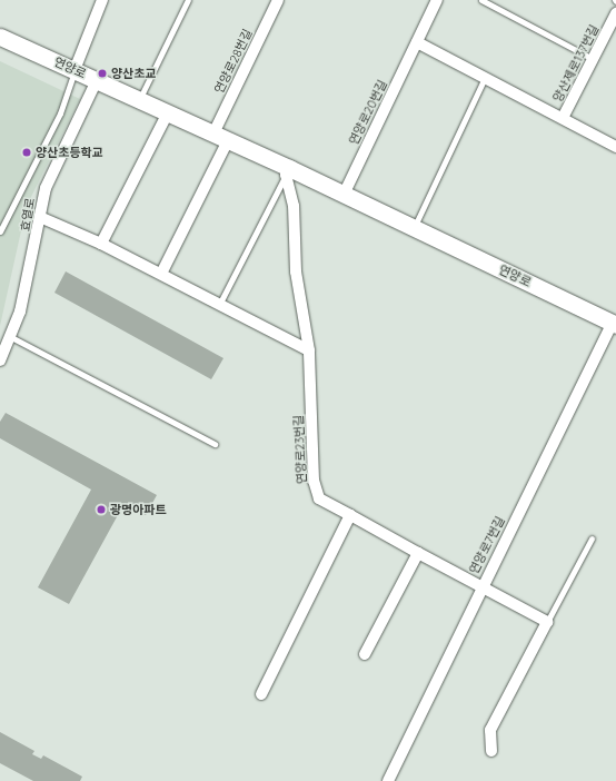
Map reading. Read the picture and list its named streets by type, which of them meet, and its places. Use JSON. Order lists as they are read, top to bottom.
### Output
{
  "streets": {
    "street": [
      "연양로28번길",
      "양산제로137번길",
      "연양로",
      "연양로20번길",
      "효열로",
      "연양로23번길",
      "연양로7번길"
    ]
  },
  "crossings": [
    ["연양로28번길", "연양로"],
    ["연양로", "연양로20번길"],
    ["연양로", "효열로"],
    ["연양로", "연양로23번길"],
    ["연양로", "연양로7번길"]
  ],
  "places": ["양산초교", "양산초등학교", "광명아파트"]
}
